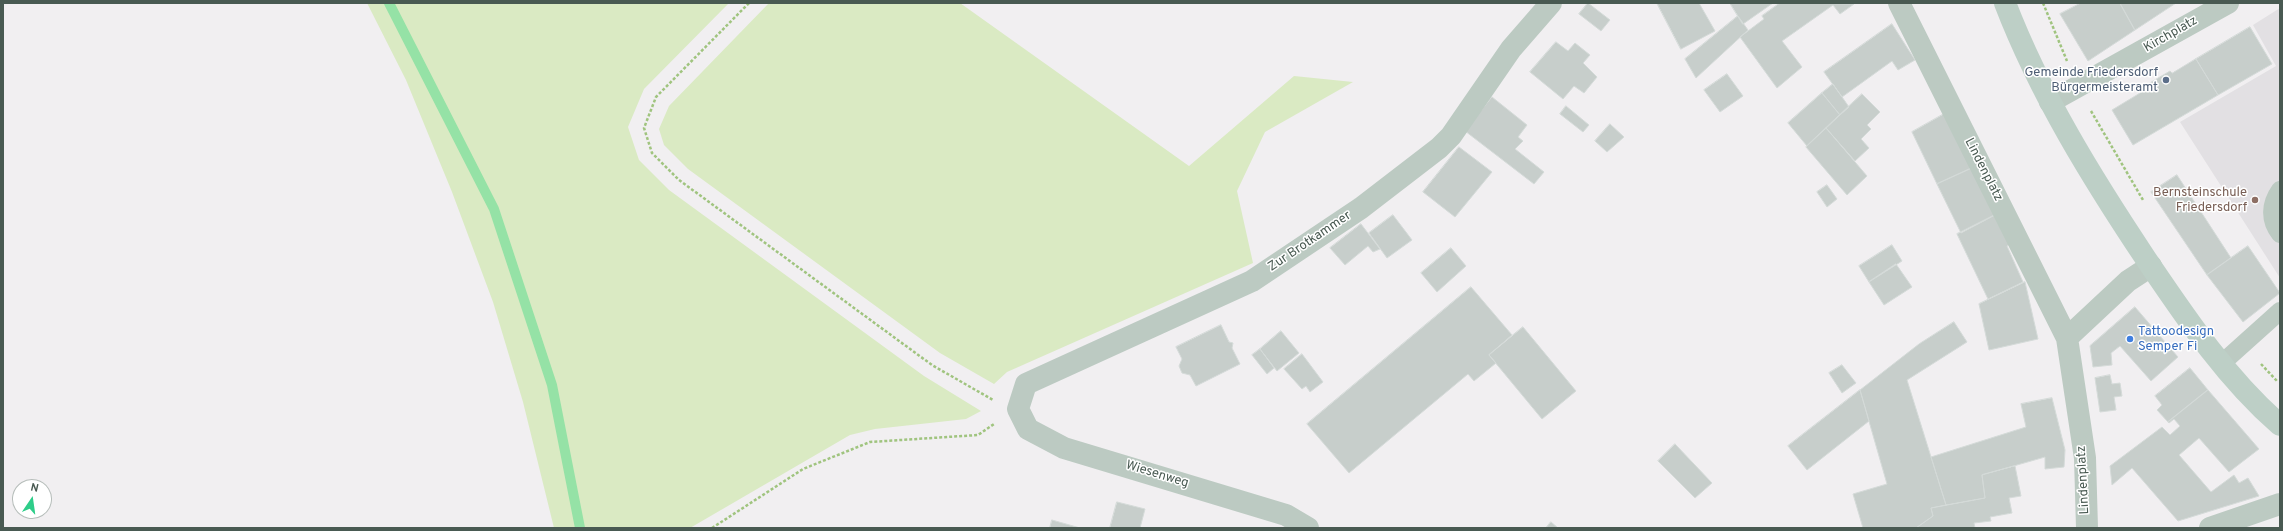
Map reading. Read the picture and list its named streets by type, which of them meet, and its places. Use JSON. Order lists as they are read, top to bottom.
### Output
{
  "streets": {
    "street": [
      "Kirchplatz",
      "Lindenplatz",
      "Zur Brotkammer",
      "Wiesenweg"
    ]
  },
  "crossings": [
    ["Zur Brotkammer", "Wiesenweg"]
  ],
  "places": ["Gemeinde Friedersdorf Bürgermeisteramt", "Bernsteinschule Friedersdorf", "Tattoodesign Semper Fi"],
  "north": "top"
}
